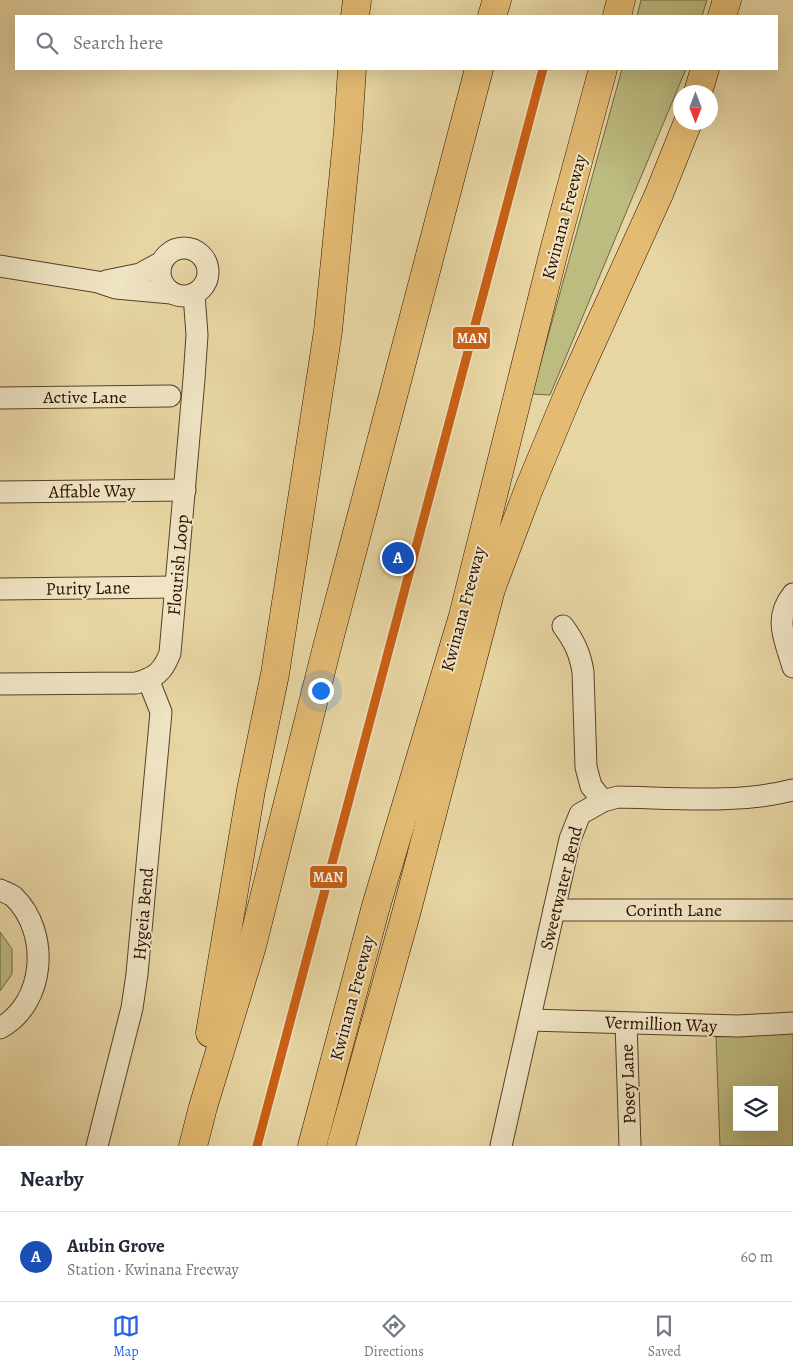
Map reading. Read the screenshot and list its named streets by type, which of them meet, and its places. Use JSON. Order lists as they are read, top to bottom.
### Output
{
  "streets": {
    "highway": ["Kwinana Freeway"],
    "street": [
      "Active Lane",
      "Affable Way",
      "Flourish Loop",
      "Purity Lane",
      "Sweetwater Bend",
      "Corinth Lane",
      "Hygeia Bend",
      "Vermillion Way",
      "Posey Lane"
    ]
  },
  "crossings": [
    ["Affable Way", "Flourish Loop"],
    ["Flourish Loop", "Purity Lane"],
    ["Flourish Loop", "Hygeia Bend"],
    ["Sweetwater Bend", "Corinth Lane"],
    ["Sweetwater Bend", "Vermillion Way"],
    ["Vermillion Way", "Posey Lane"]
  ],
  "lines": ["transit line MAN"],
  "north": "bottom",
  "page": {
    "search": "Search here",
    "pins": "A",
    "heading": "Nearby",
    "list": [
      {
        "mark": "A",
        "name": "Aubin Grove",
        "note": "Station · Kwinana Freeway",
        "value": "60 m"
      }
    ],
    "nav": ["Map", "Directions", "Saved"]
  }
}
